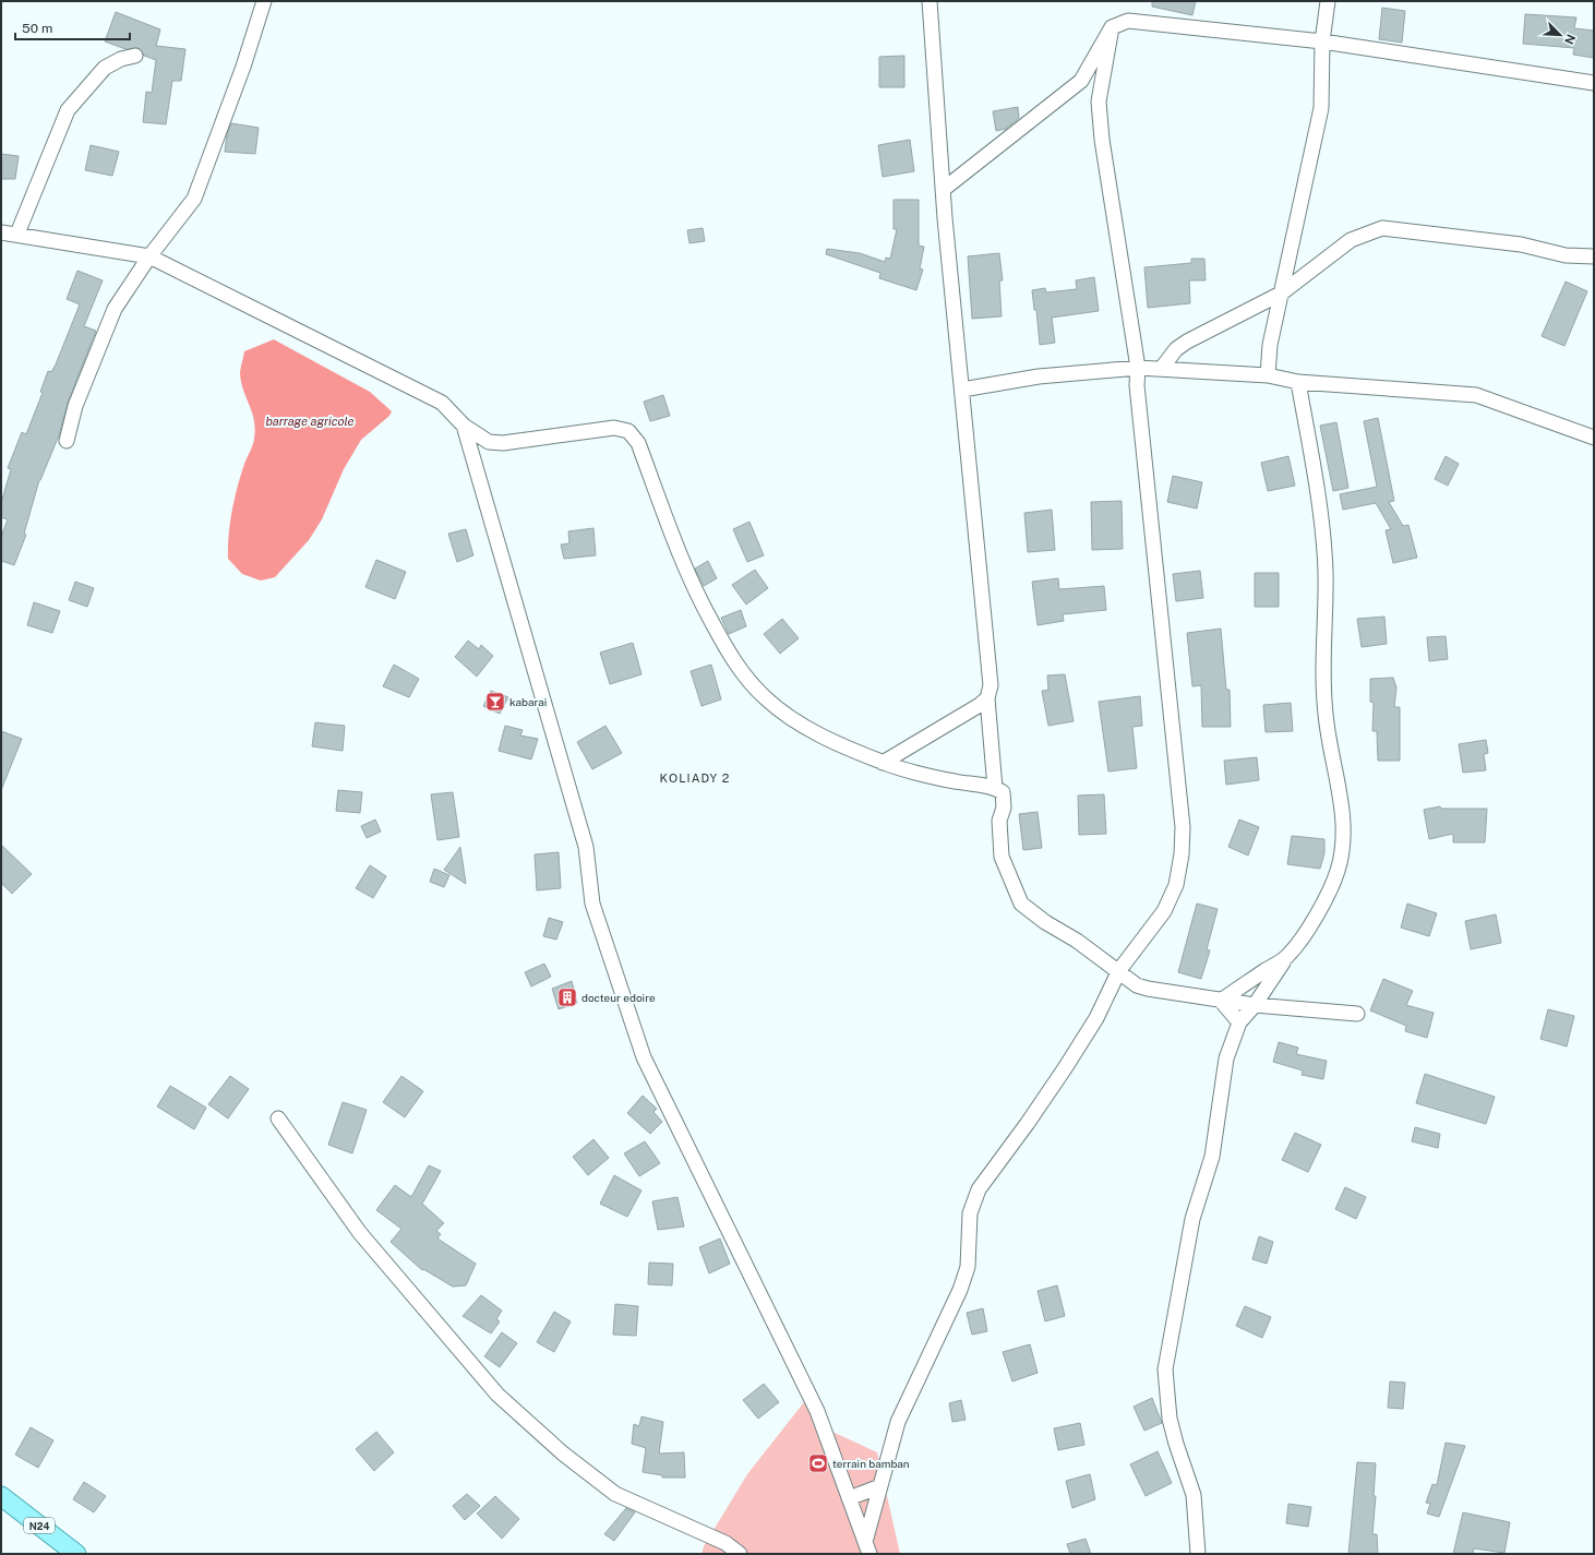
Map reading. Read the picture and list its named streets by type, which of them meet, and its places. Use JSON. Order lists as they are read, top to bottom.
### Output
{
  "streets": {
    "main road": ["N24"]
  },
  "districts": ["KOLIADY 2"],
  "water": ["barrage agricole"],
  "places": {
    "bar": ["kabarai"],
    "building": ["docteur edoire"],
    "sports": ["terrain bamban"]
  },
  "scale_bar": "50 m",
  "north": "bottom right"
}
